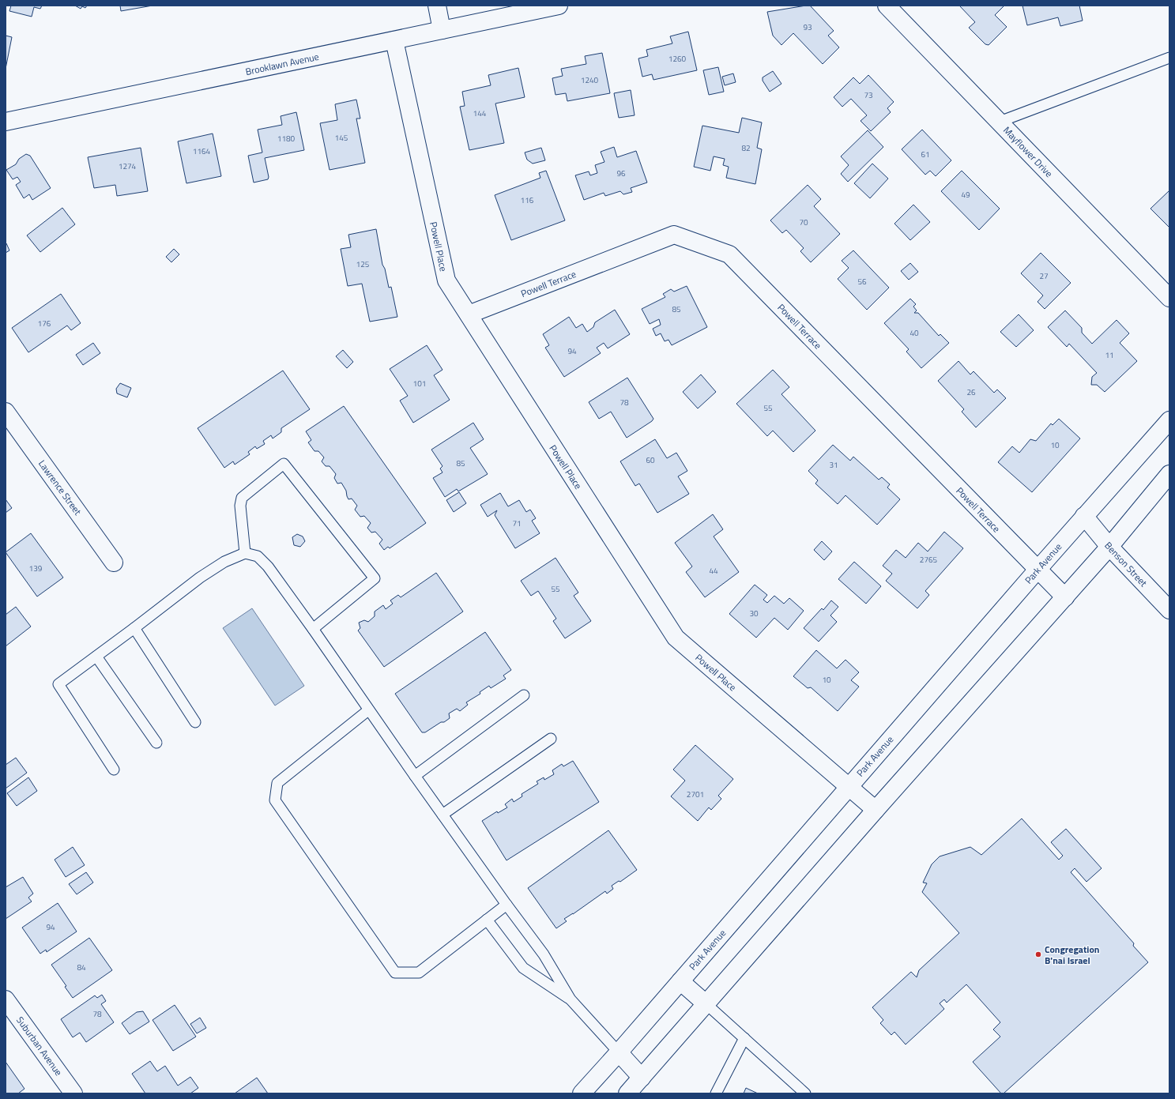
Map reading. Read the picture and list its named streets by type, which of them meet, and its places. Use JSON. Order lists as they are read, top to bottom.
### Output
{
  "streets": {
    "street": [
      "Brooklawn Avenue",
      "Mayflower Drive",
      "Powell Place",
      "Powell Terrace",
      "Lawrence Street",
      "Park Avenue",
      "Benson Street",
      "Suburban Avenue"
    ]
  },
  "crossings": [
    ["Brooklawn Avenue", "Powell Place"],
    ["Powell Place", "Powell Terrace"],
    ["Powell Place", "Park Avenue"],
    ["Powell Terrace", "Park Avenue"],
    ["Park Avenue", "Benson Street"]
  ],
  "places": ["Congregation B'nai Israel"],
  "house_numbers": [
    "93",
    "1260",
    "1240",
    "73",
    "144",
    "145",
    "1180",
    "82",
    "1164",
    "61",
    "1274",
    "96",
    "49",
    "116",
    "70",
    "125",
    "27",
    "56",
    "85",
    "176",
    "40",
    "94",
    "11",
    "101",
    "26",
    "78",
    "55",
    "10",
    "60",
    "85",
    "31",
    "71",
    "2765",
    "139",
    "44",
    "55",
    "30",
    "10",
    "2701",
    "94",
    "84",
    "78"
  ]
}
